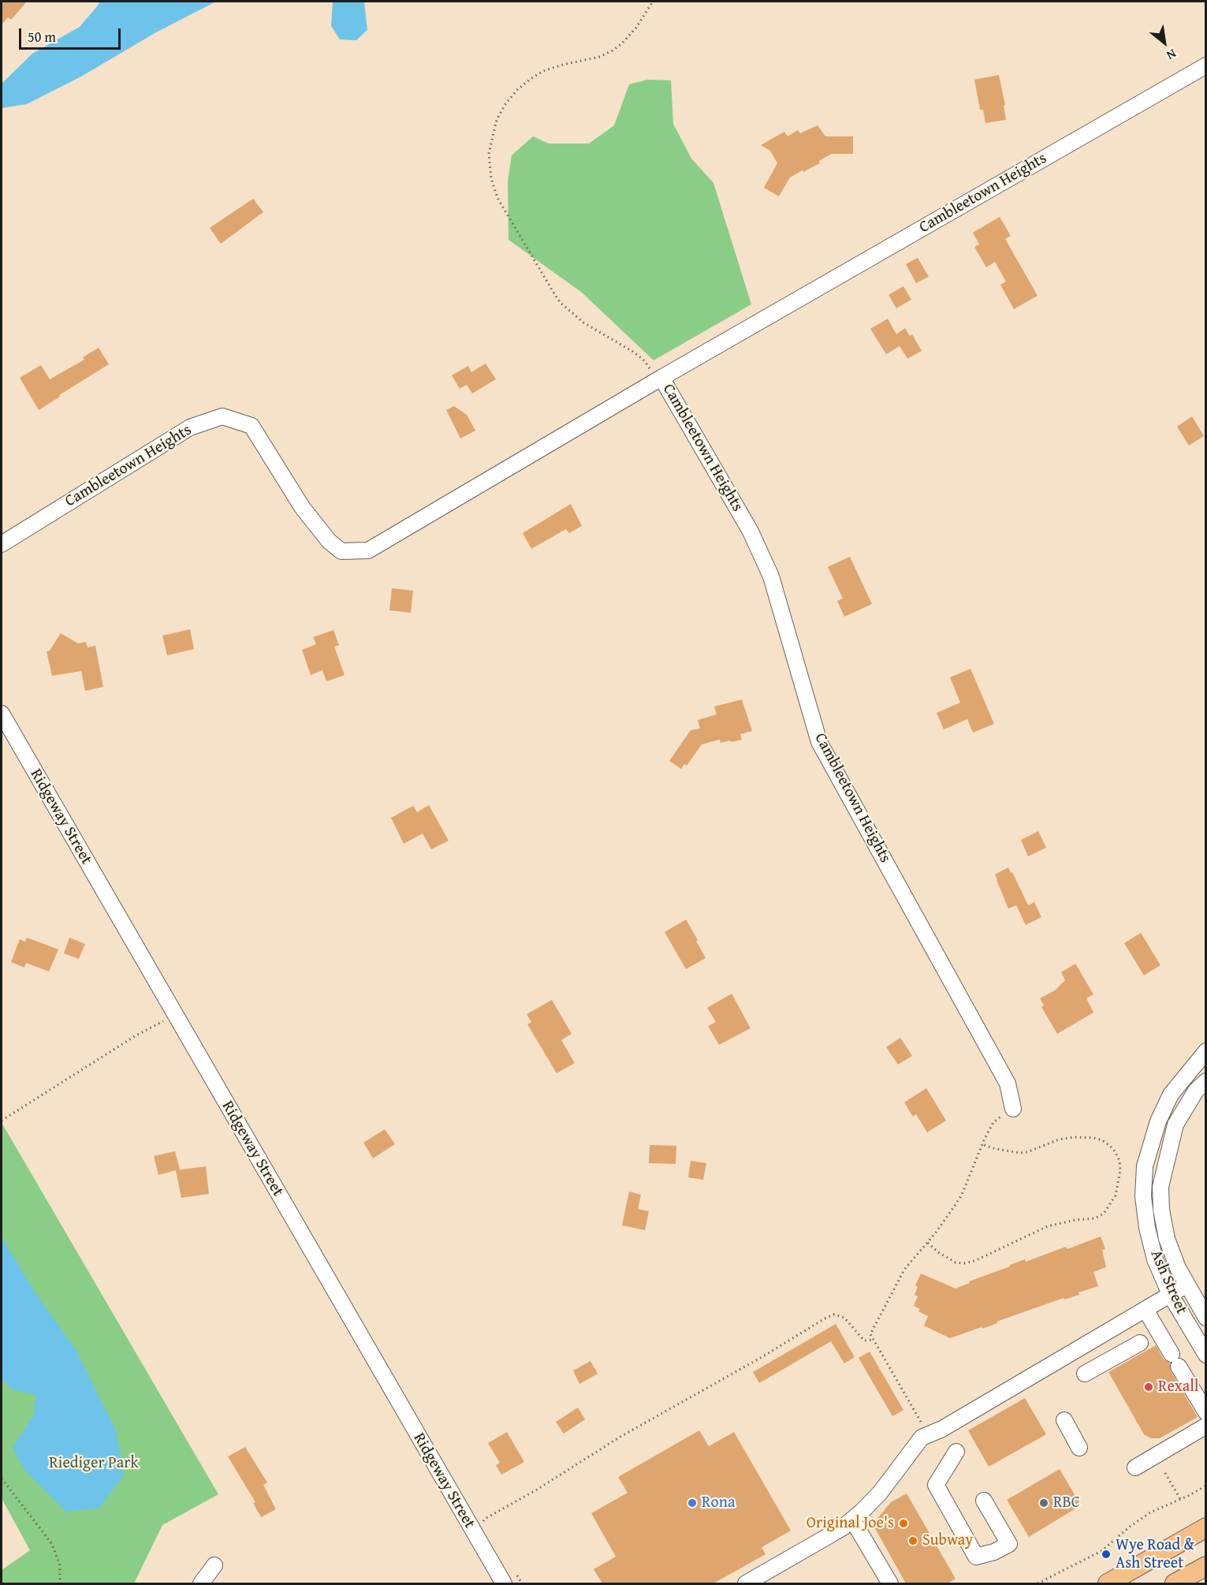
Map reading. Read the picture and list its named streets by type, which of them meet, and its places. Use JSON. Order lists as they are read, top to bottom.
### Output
{
  "streets": {
    "street": ["Cambleetown Heights", "Ridgeway Street", "Ash Street"]
  },
  "parks": ["Riediger Park"],
  "places": [
    "Rexall",
    "Rona",
    "RBC",
    "Original Joe's",
    "Subway",
    "Wye Road & Ash Street"
  ],
  "scale_bar": "50 m",
  "north": "bottom right"
}
